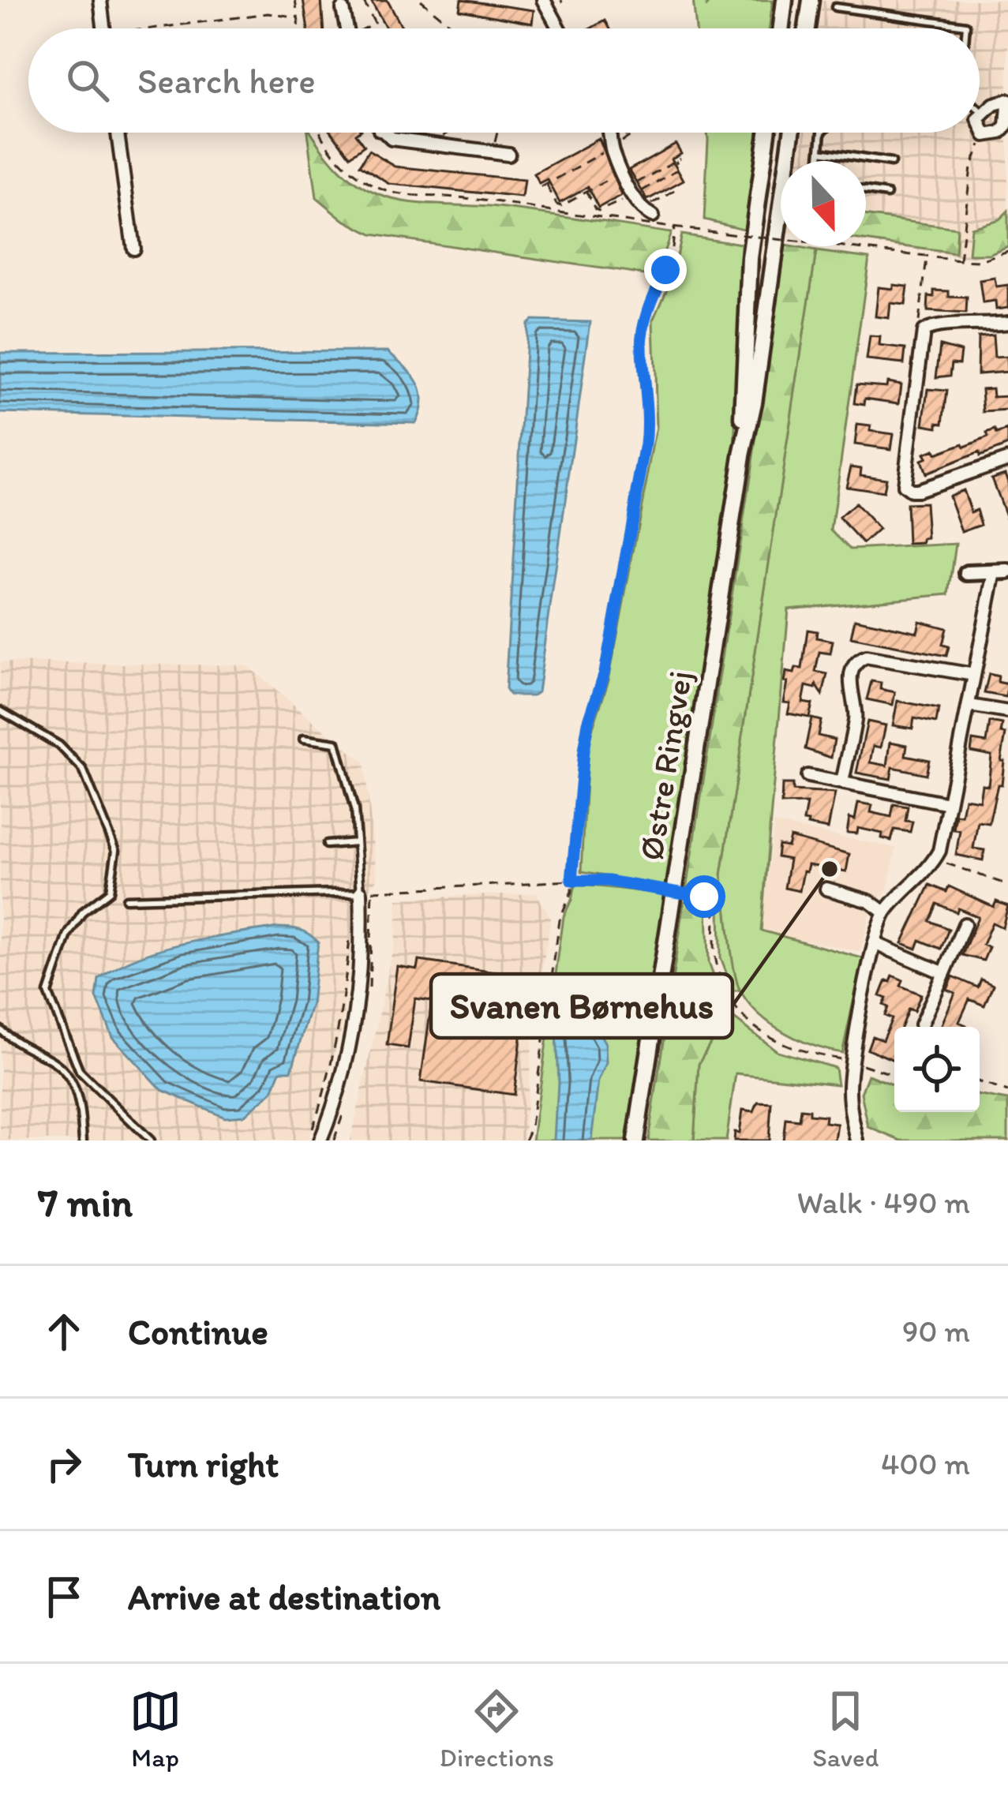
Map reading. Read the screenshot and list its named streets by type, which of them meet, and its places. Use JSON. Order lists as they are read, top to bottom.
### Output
{
  "streets": {
    "main road": ["Østre Ringvej"]
  },
  "places": ["Svanen Børnehus"],
  "north": "bottom",
  "page": {
    "search": "Search here",
    "heading": ["7 min", "Walk · 490 m"],
    "list": [
      ["Continue", "90 m"],
      ["Turn right", "400 m"],
      "Arrive at destination"
    ],
    "nav": ["Map", "Directions", "Saved"]
  }
}
